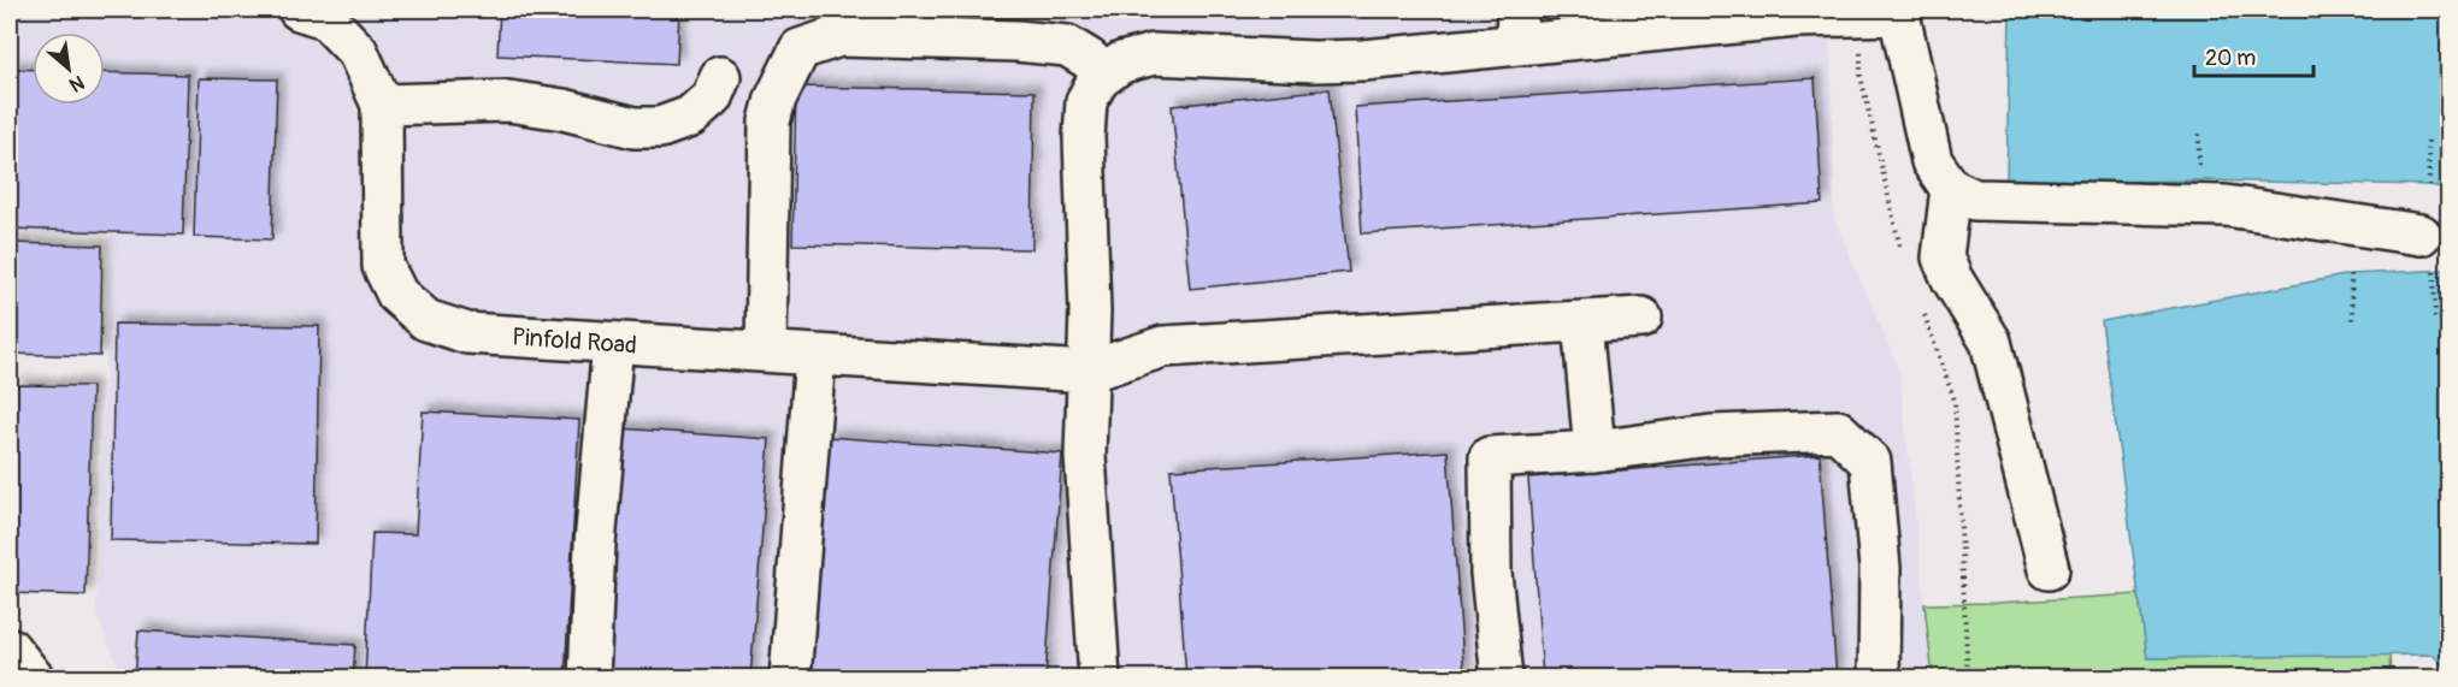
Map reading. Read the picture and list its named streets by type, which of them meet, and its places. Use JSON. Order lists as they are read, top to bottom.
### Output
{
  "streets": {
    "street": ["Pinfold Road"]
  },
  "scale_bar": "20 m",
  "north": "bottom right"
}
